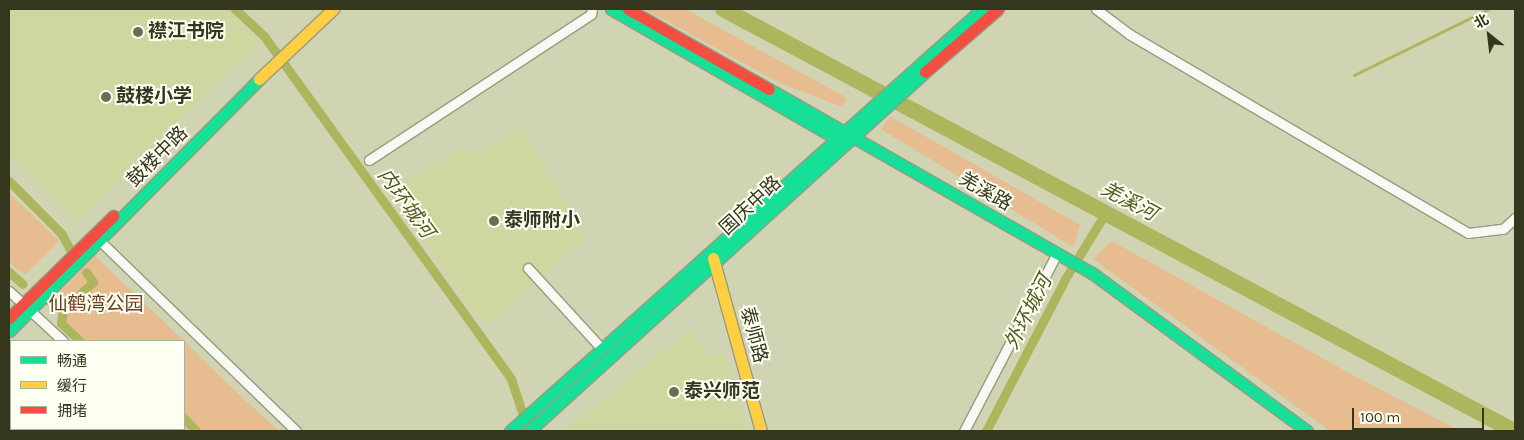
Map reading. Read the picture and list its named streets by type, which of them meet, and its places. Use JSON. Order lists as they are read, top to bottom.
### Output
{
  "streets": {
    "street": [
      "鼓楼中路",
      "羌溪路",
      "国庆中路",
      "泰师路"
    ]
  },
  "crossings": [
    ["羌溪路", "国庆中路"],
    ["国庆中路", "泰师路"]
  ],
  "water": ["羌溪河", "内环城河", "外环城河"],
  "parks": ["仙鹤湾公园"],
  "places": [
    "襟江书院",
    "鼓楼小学",
    "泰师附小",
    "泰兴师范"
  ],
  "legend": ["畅通", "缓行", "拥堵"],
  "scale_bar": "100 m",
  "north": "top left"
}
